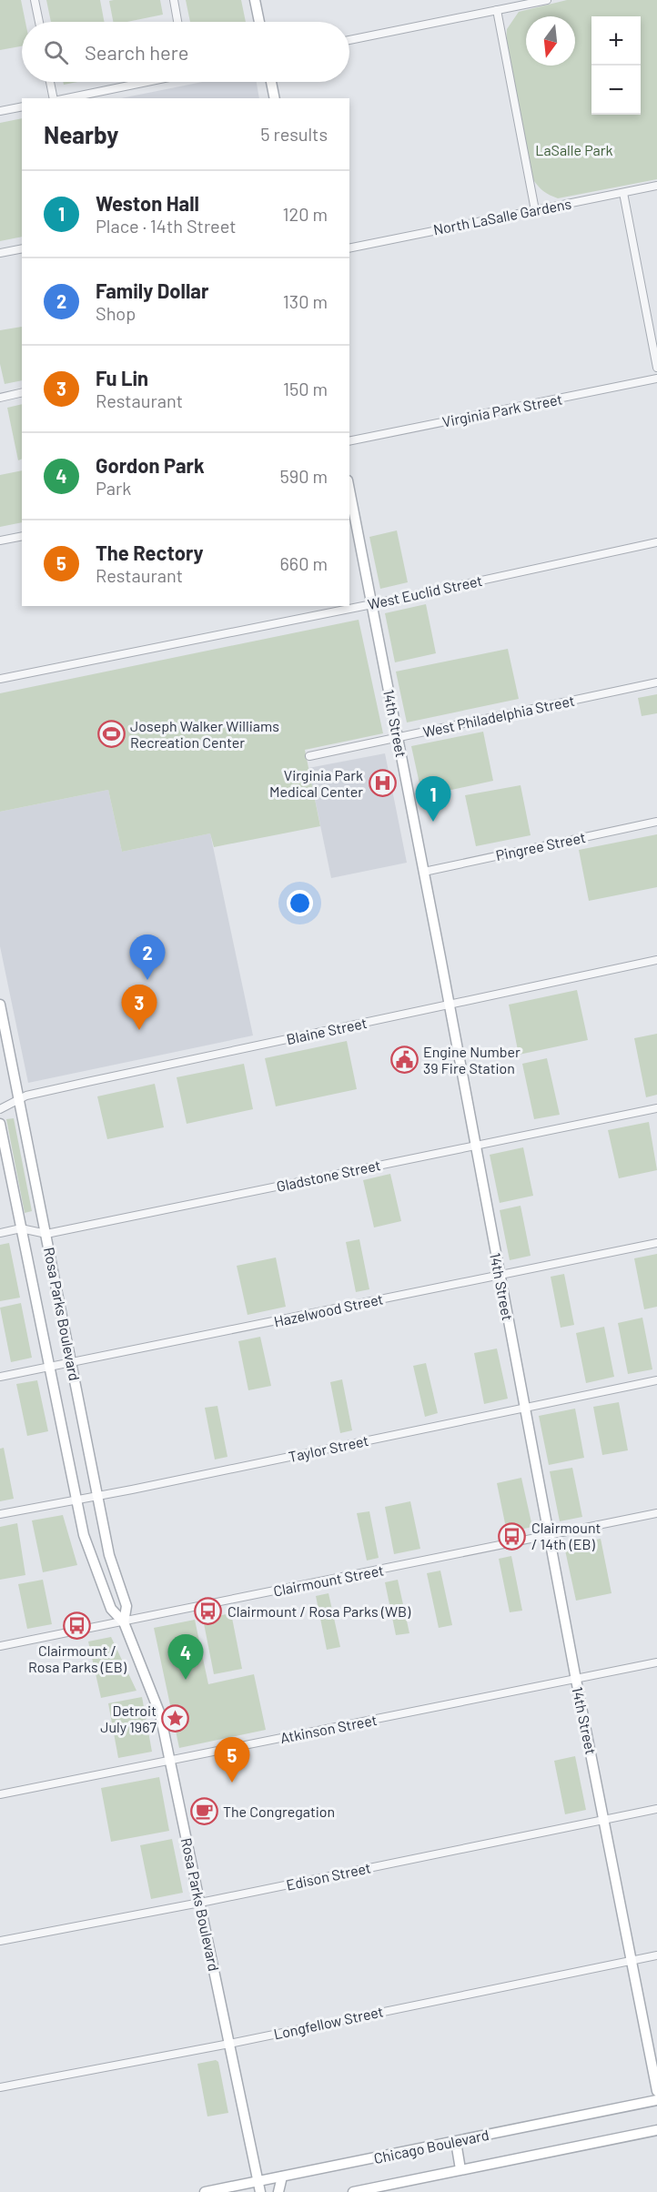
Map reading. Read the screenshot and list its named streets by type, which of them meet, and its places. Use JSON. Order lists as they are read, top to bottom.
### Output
{
  "streets": {
    "street": [
      "North LaSalle Gardens",
      "Virginia Park Street",
      "West Euclid Street",
      "West Philadelphia Street",
      "14th Street",
      "Pingree Street",
      "Blaine Street",
      "Gladstone Street",
      "Hazelwood Street",
      "Rosa Parks Boulevard",
      "Taylor Street",
      "Clairmount Street",
      "Atkinson Street",
      "Edison Street",
      "Longfellow Street",
      "Chicago Boulevard"
    ]
  },
  "crossings": [
    ["West Euclid Street", "14th Street"],
    ["West Philadelphia Street", "14th Street"],
    ["14th Street", "Pingree Street"],
    ["14th Street", "Blaine Street"],
    ["14th Street", "Gladstone Street"],
    ["14th Street", "Hazelwood Street"],
    ["14th Street", "Taylor Street"],
    ["14th Street", "Clairmount Street"],
    ["14th Street", "Atkinson Street"],
    ["14th Street", "Edison Street"],
    ["14th Street", "Longfellow Street"],
    ["Blaine Street", "Rosa Parks Boulevard"],
    ["Gladstone Street", "Rosa Parks Boulevard"],
    ["Hazelwood Street", "Rosa Parks Boulevard"],
    ["Rosa Parks Boulevard", "Taylor Street"],
    ["Rosa Parks Boulevard", "Clairmount Street"],
    ["Rosa Parks Boulevard", "Atkinson Street"],
    ["Rosa Parks Boulevard", "Edison Street"],
    ["Rosa Parks Boulevard", "Longfellow Street"],
    ["Rosa Parks Boulevard", "Chicago Boulevard"]
  ],
  "parks": ["LaSalle Park"],
  "places": {
    "sports": ["Joseph Walker Williams Recreation Center"],
    "hospital": ["Virginia Park Medical Center"],
    "public building": ["Engine Number 39 Fire Station"],
    "bus stop": ["Clairmount / 14th (EB)", "Clairmount / Rosa Parks (WB)", "Clairmount / Rosa Parks (EB)"],
    "place": ["Detroit July 1967"],
    "cafe": ["The Congregation"]
  },
  "north": "bottom",
  "page": {
    "map_buttons": ["+", "−"],
    "search": "Search here",
    "heading": ["Nearby", "5 results"],
    "list": [
      {
        "mark": "1",
        "name": "Weston Hall",
        "note": "Place · 14th Street",
        "value": "120 m"
      },
      {
        "mark": "2",
        "name": "Family Dollar",
        "note": "Shop",
        "value": "130 m"
      },
      {
        "mark": "3",
        "name": "Fu Lin",
        "note": "Restaurant",
        "value": "150 m"
      },
      {
        "mark": "4",
        "name": "Gordon Park",
        "note": "Park",
        "value": "590 m"
      },
      {
        "mark": "5",
        "name": "The Rectory",
        "note": "Restaurant",
        "value": "660 m"
      }
    ],
    "pins": [
      "1",
      "2",
      "3",
      "4",
      "5"
    ]
  }
}
